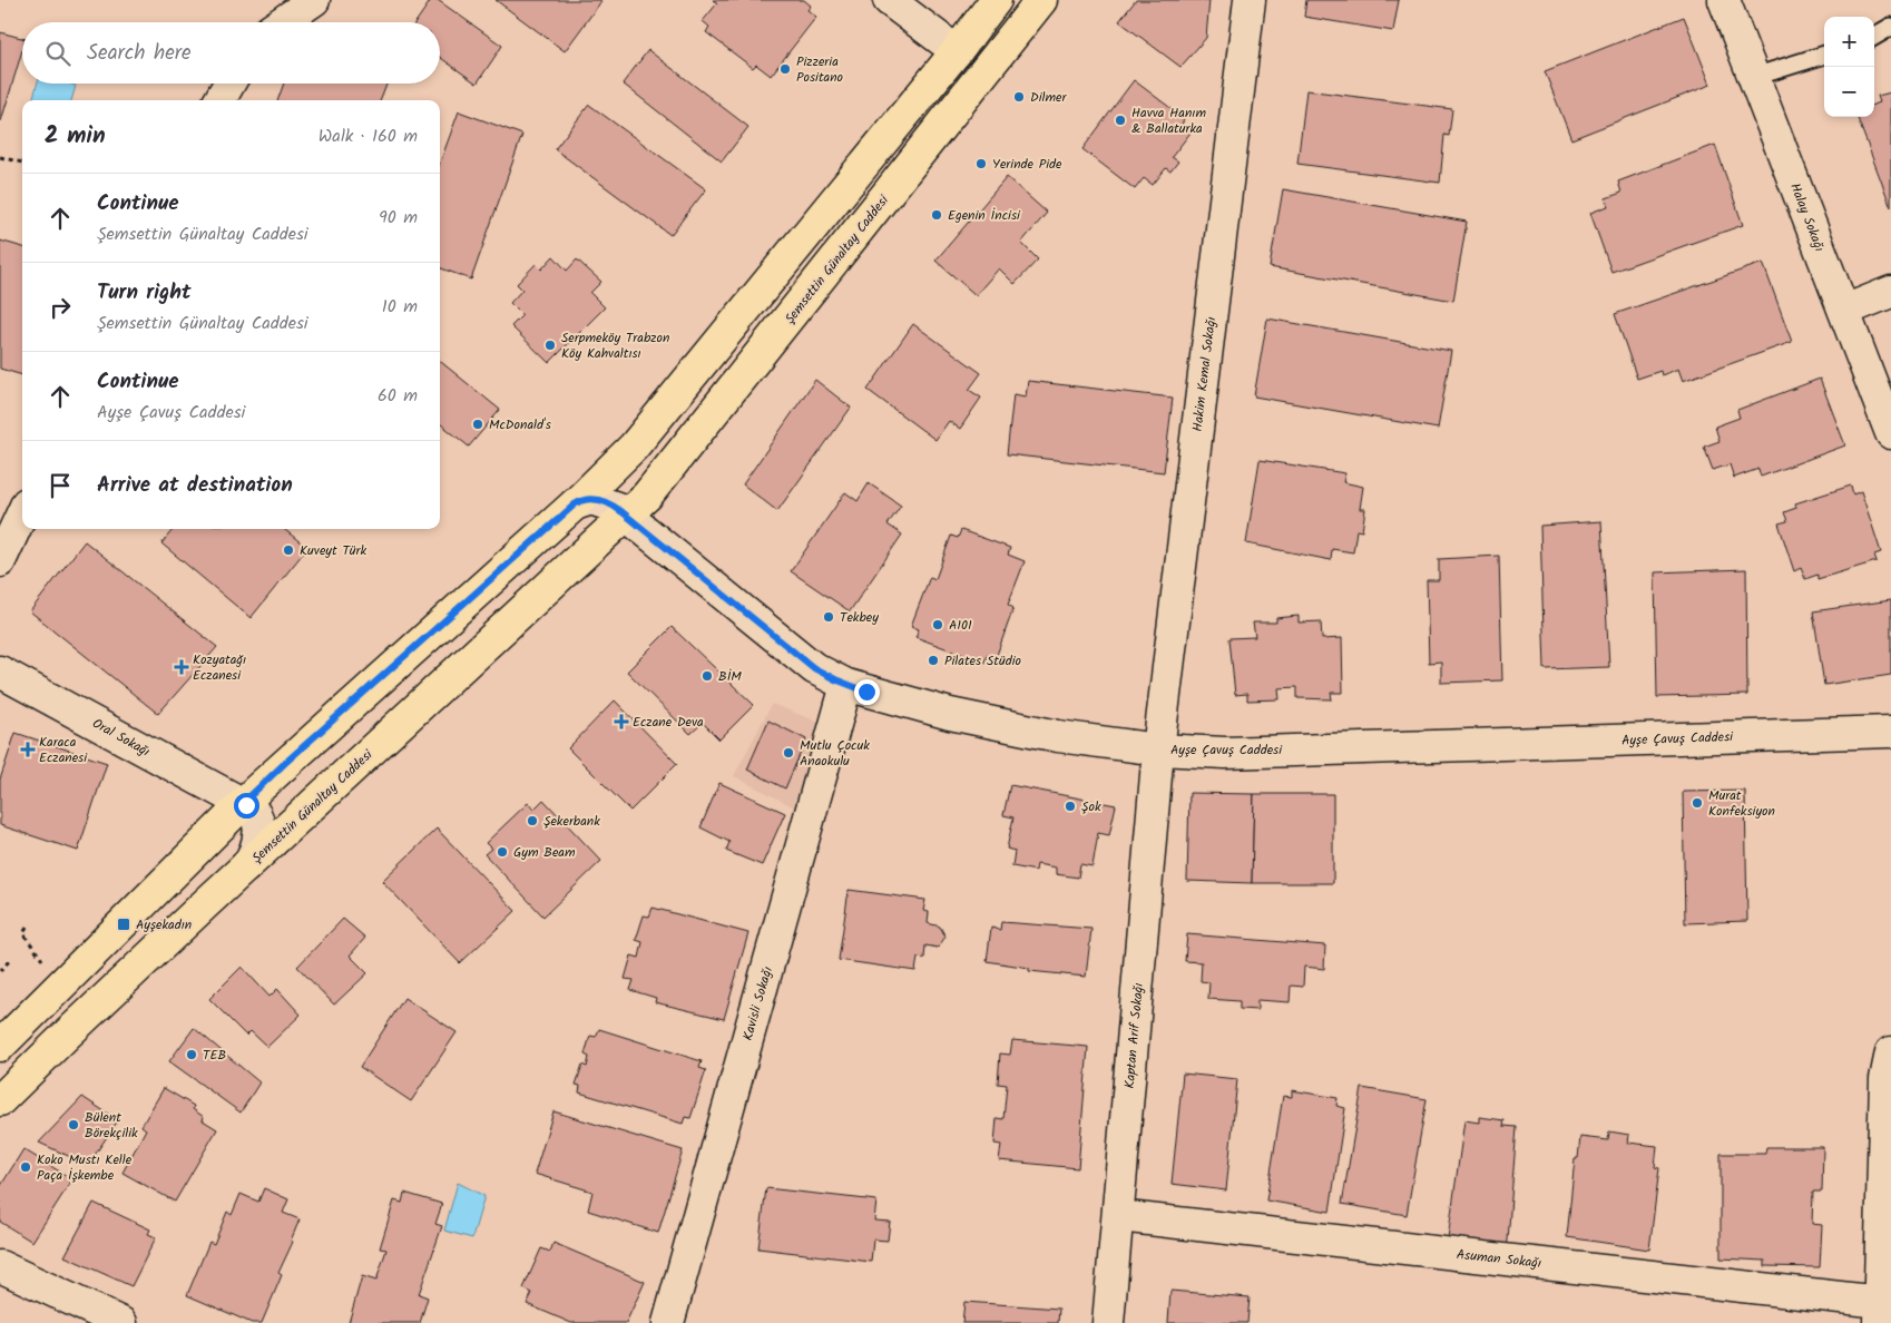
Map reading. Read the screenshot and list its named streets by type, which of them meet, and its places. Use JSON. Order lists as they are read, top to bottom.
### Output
{
  "streets": {
    "main road": ["Şemsettin Günaltay Caddesi"],
    "street": [
      "Halay Sokağı",
      "Hakim Kemal Sokağı",
      "Oral Sokağı",
      "Ayşe Çavuş Caddesi",
      "Kavisli Sokağı",
      "Kaptan Arif Sokağı",
      "Asuman Sokağı"
    ]
  },
  "crossings": [
    ["Şemsettin Günaltay Caddesi", "Ayşe Çavuş Caddesi"],
    ["Hakim Kemal Sokağı", "Ayşe Çavuş Caddesi"],
    ["Hakim Kemal Sokağı", "Kaptan Arif Sokağı"],
    ["Ayşe Çavuş Caddesi", "Kavisli Sokağı"],
    ["Ayşe Çavuş Caddesi", "Kaptan Arif Sokağı"],
    ["Kaptan Arif Sokağı", "Asuman Sokağı"]
  ],
  "places": {
    "other": [
      "Pizzeria Positano",
      "Dilmer",
      "Havva Hanım & Ballaturka",
      "Yerinde Pide",
      "Egenin İncisi",
      "Serpmeköy Trabzon Köy Kahvaltısı",
      "McDonald's",
      "Kuveyt Türk",
      "Tekbey",
      "A101",
      "Pilates Stüdio",
      "BİM",
      "Mutlu Çocuk Anaokulu",
      "Murat Konfeksiyon",
      "Şok",
      "Şekerbank",
      "Gym Beam",
      "TEB",
      "Bülent Börekçilik",
      "Koko Mustı Kelle Paça İşkembe"
    ],
    "health": ["Kozyatağı Eczanesi", "Eczane Deva", "Karaca Eczanesi"],
    "transit": ["Ayşekadın"]
  },
  "page": {
    "map_buttons": ["+", "−"],
    "search": "Search here",
    "heading": ["2 min", "Walk · 160 m"],
    "list": [
      ["Continue", "Şemsettin Günaltay Caddesi", "90 m"],
      ["Turn right", "Şemsettin Günaltay Caddesi", "10 m"],
      ["Continue", "Ayşe Çavuş Caddesi", "60 m"],
      "Arrive at destination"
    ]
  }
}
